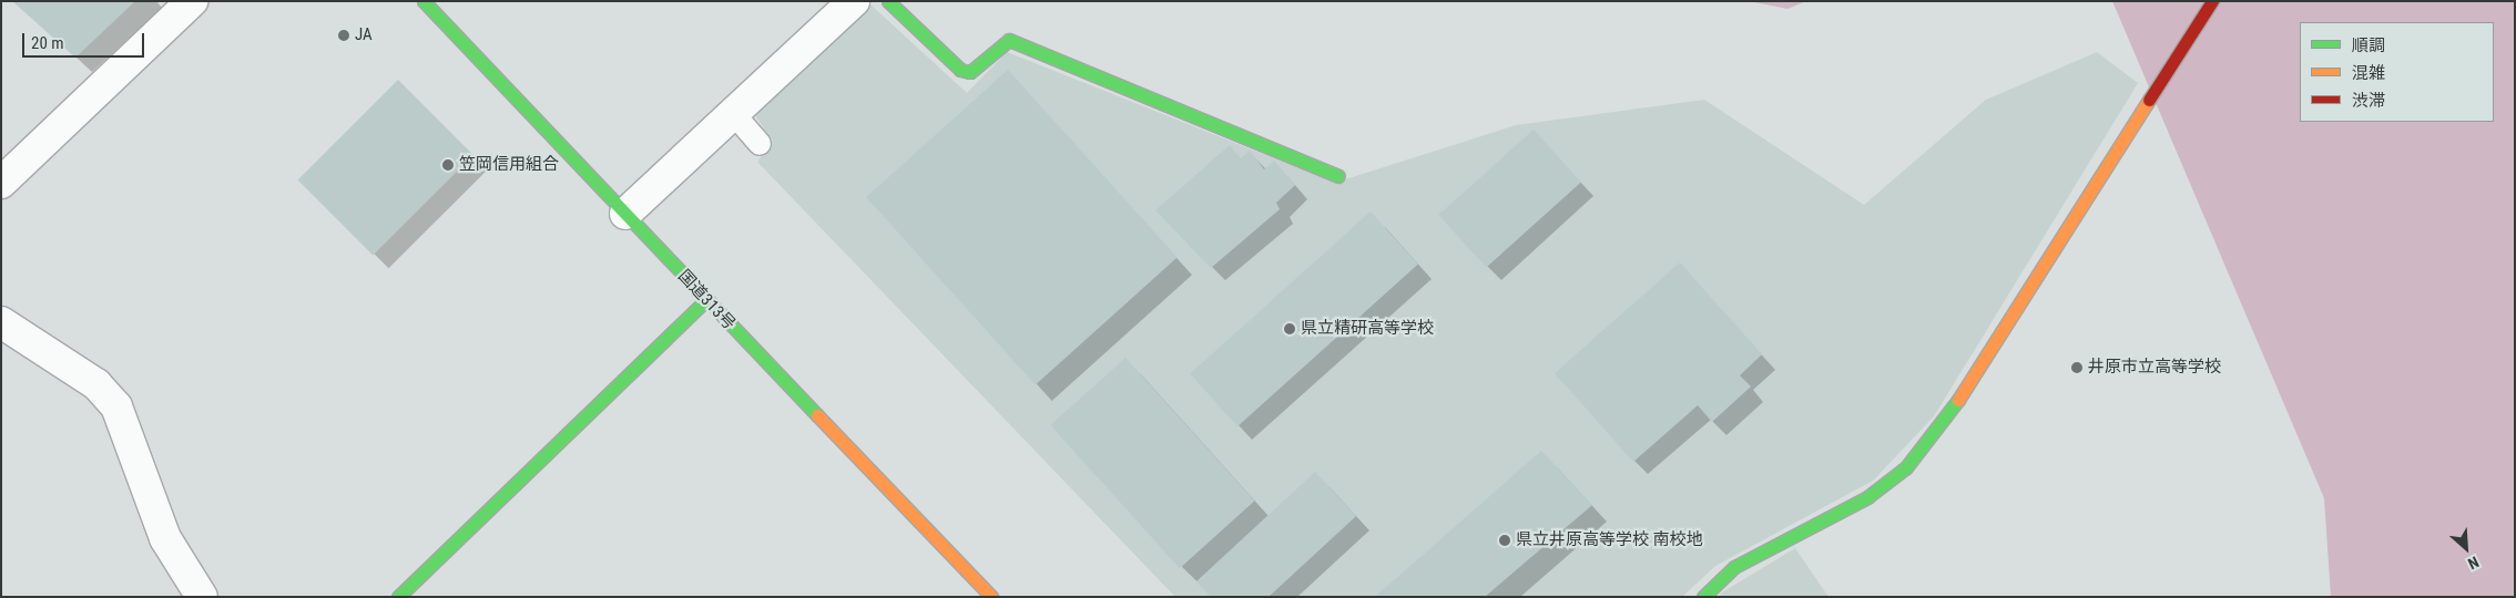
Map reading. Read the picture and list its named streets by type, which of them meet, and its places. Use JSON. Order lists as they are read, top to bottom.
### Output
{
  "streets": {
    "main road": ["国道313号"]
  },
  "places": [
    "JA",
    "笠岡信用組合",
    "県立精研高等学校",
    "井原市立高等学校",
    "県立井原高等学校 南校地"
  ],
  "legend": ["順調", "混雑", "渋滞"],
  "scale_bar": "20 m",
  "north": "bottom right"
}
